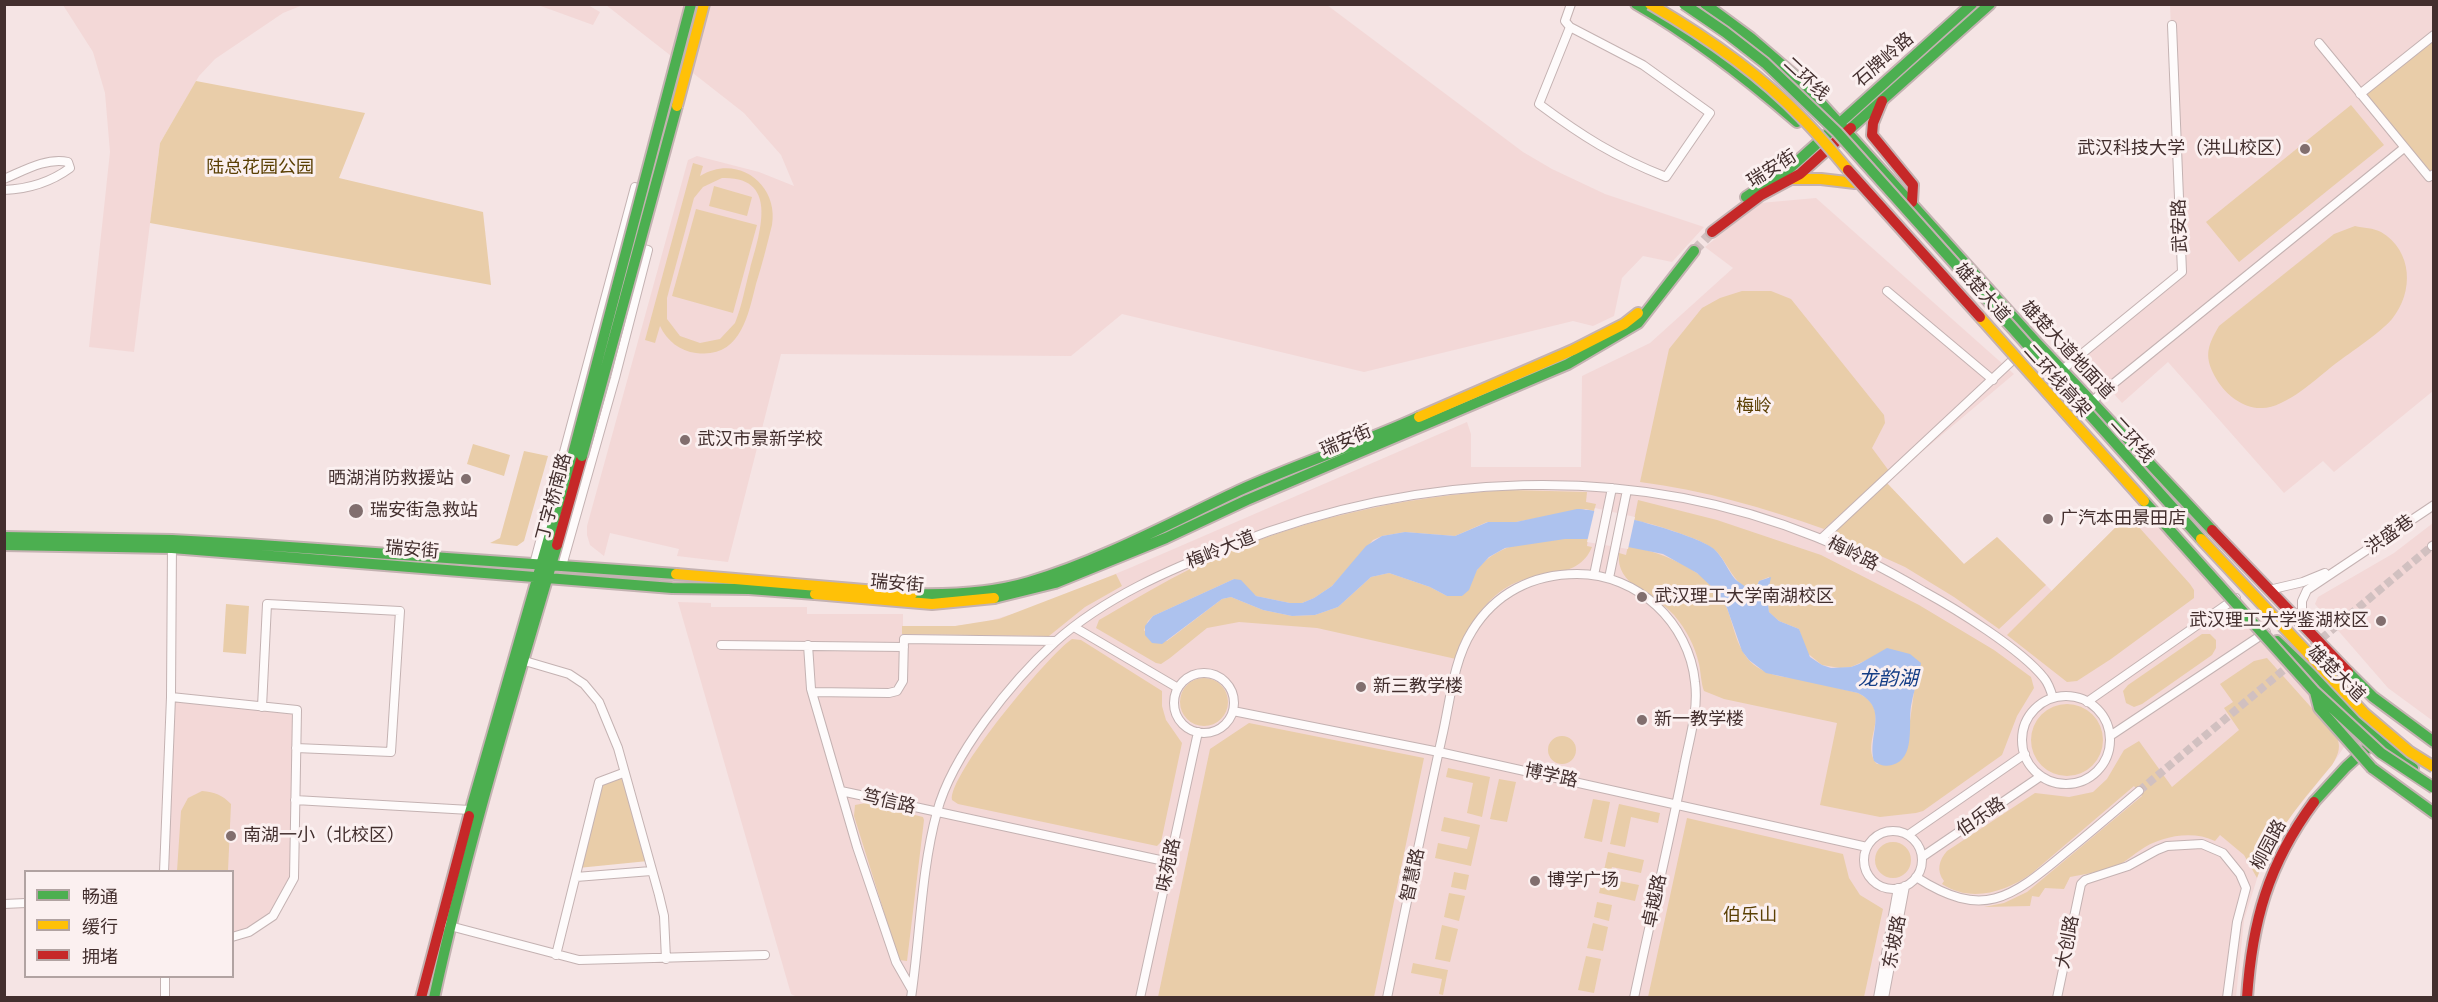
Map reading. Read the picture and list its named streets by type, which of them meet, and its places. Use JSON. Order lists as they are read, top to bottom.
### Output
{
  "streets": {
    "main road": [
      "石牌岭路",
      "二环线",
      "瑞安街",
      "雄楚大道",
      "雄楚大道地面道",
      "二环线高架",
      "丁字桥南路",
      "柳园路"
    ],
    "street": [
      "武安路",
      "洪盛巷",
      "梅岭大道",
      "梅岭路",
      "博学路",
      "笃信路",
      "伯乐路",
      "味苑路",
      "智慧路",
      "卓越路",
      "东坡路",
      "大创路"
    ]
  },
  "crossings": [
    ["石牌岭路", "瑞安街"],
    ["石牌岭路", "雄楚大道"],
    ["石牌岭路", "雄楚大道地面道"],
    ["瑞安街", "雄楚大道"],
    ["瑞安街", "雄楚大道地面道"],
    ["瑞安街", "丁字桥南路"],
    ["武安路", "雄楚大道地面道"],
    ["雄楚大道", "柳园路"],
    ["雄楚大道地面道", "洪盛巷"],
    ["梅岭大道", "梅岭路"],
    ["梅岭大道", "笃信路"],
    ["梅岭路", "伯乐路"],
    ["博学路", "伯乐路"],
    ["博学路", "味苑路"],
    ["博学路", "智慧路"],
    ["博学路", "卓越路"],
    ["博学路", "东坡路"],
    ["笃信路", "味苑路"],
    ["伯乐路", "东坡路"],
    ["智慧路", "卓越路"]
  ],
  "water": ["龙韵湖"],
  "parks": ["陆总花园公园", "梅岭", "伯乐山"],
  "places": [
    "武汉科技大学（洪山校区）",
    "武汉市景新学校",
    "晒湖消防救援站",
    "瑞安街急救站",
    "广汽本田景田店",
    "武汉理工大学南湖校区",
    "武汉理工大学鉴湖校区",
    "新三教学楼",
    "新一教学楼",
    "南湖一小（北校区）",
    "博学广场"
  ],
  "legend": ["畅通", "缓行", "拥堵"]
}
